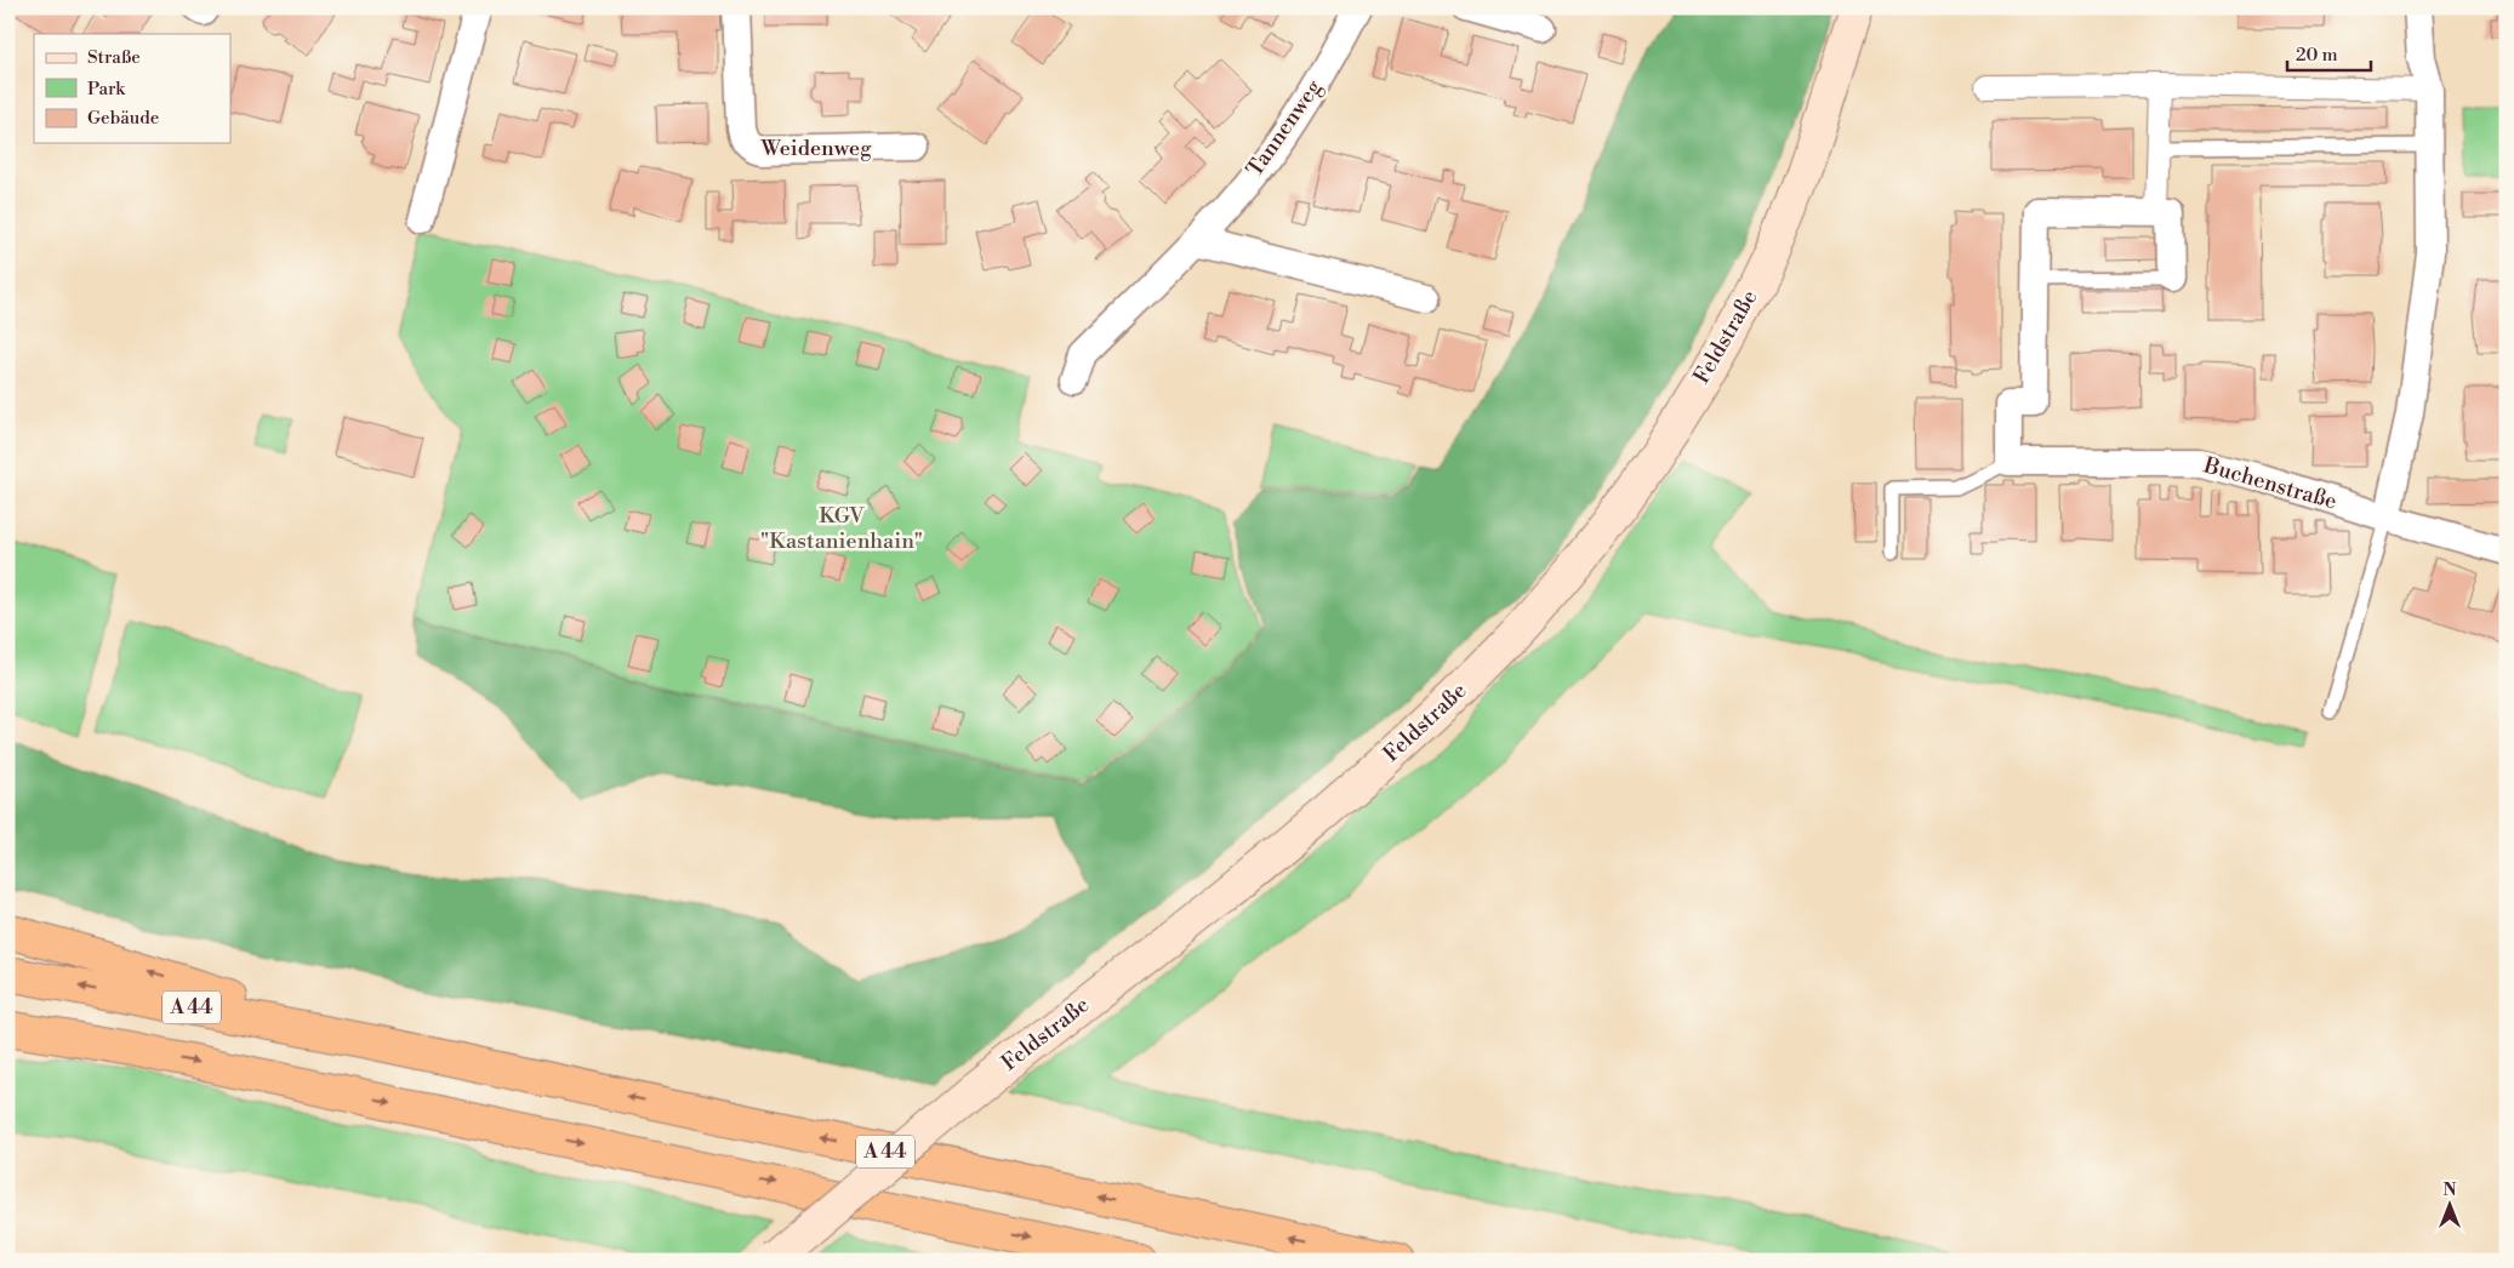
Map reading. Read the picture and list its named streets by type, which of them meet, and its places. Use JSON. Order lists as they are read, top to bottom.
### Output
{
  "streets": {
    "highway": ["A 44"],
    "main road": ["Feldstraße"],
    "street": ["Tannenweg", "Weidenweg", "Buchenstraße"]
  },
  "parks": ["KGV \"Kastanienhain\""],
  "legend": ["Straße", "Park", "Gebäude"],
  "scale_bar": "20 m",
  "north": "top"
}
